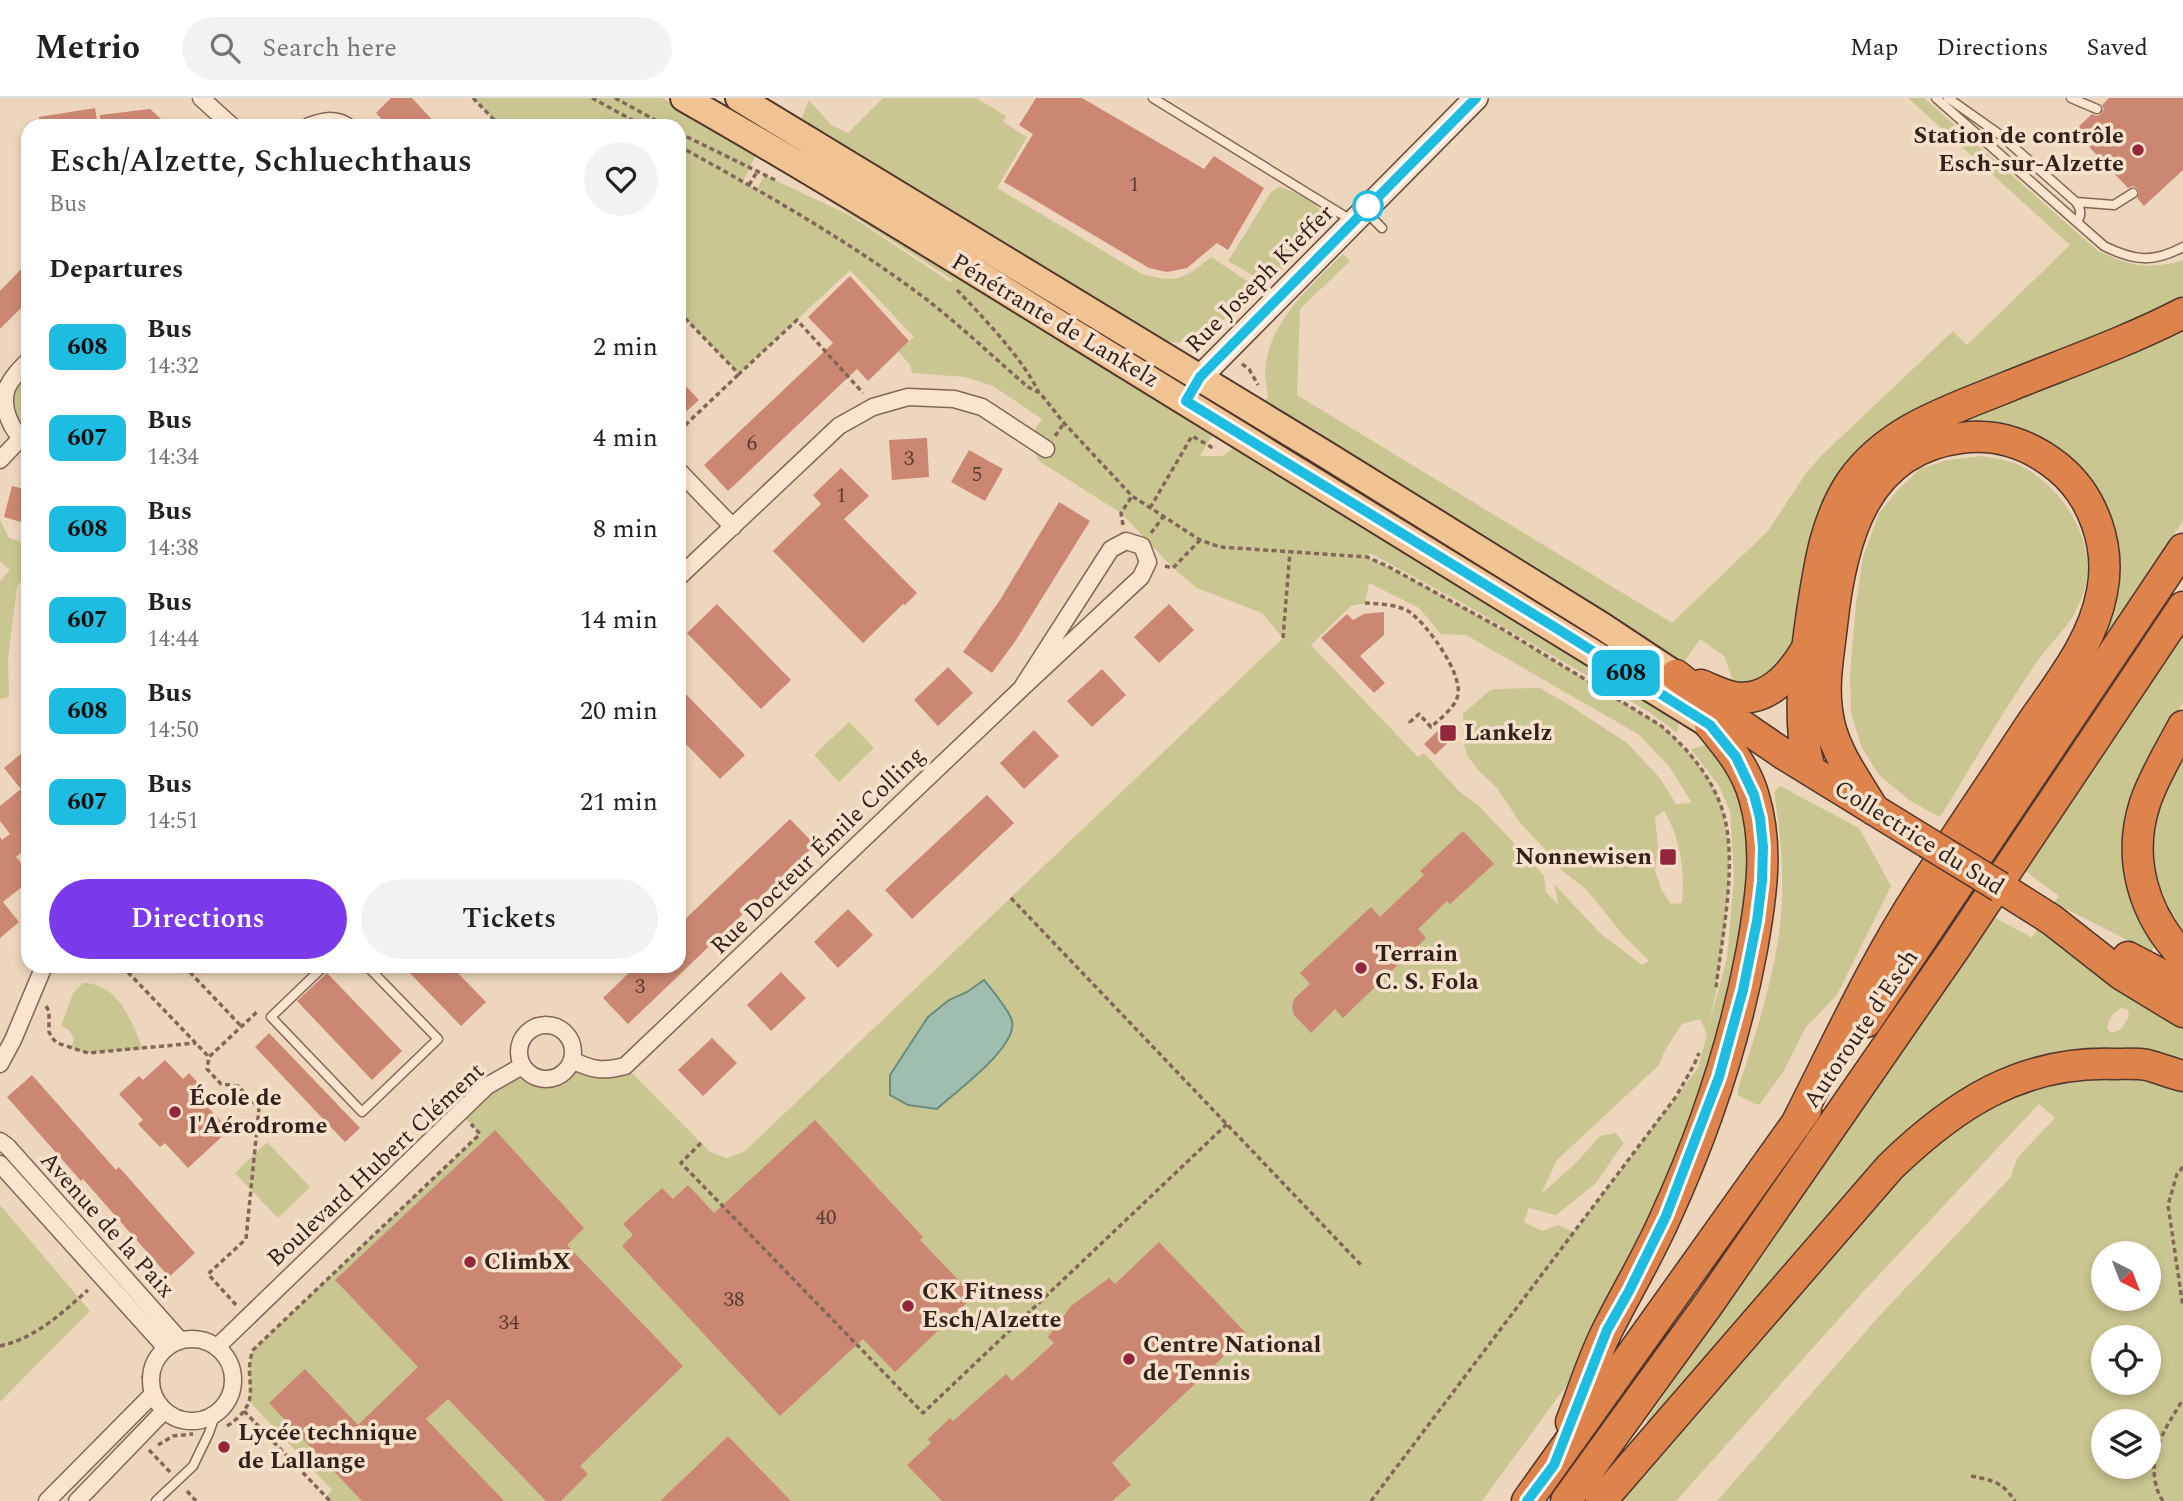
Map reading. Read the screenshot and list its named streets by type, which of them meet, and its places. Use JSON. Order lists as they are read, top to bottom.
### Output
{
  "streets": {
    "highway": ["Collectrice du Sud", "Autoroute d'Esch"],
    "main road": ["Rue Joseph Kieffer", "Pénétrante de Lankelz"],
    "street": ["Rue Docteur Émile Colling", "Boulevard Hubert Clément", "Avenue de la Paix"]
  },
  "crossings": [
    ["Rue Joseph Kieffer", "Pénétrante de Lankelz"],
    ["Pénétrante de Lankelz", "Collectrice du Sud"],
    ["Rue Docteur Émile Colling", "Boulevard Hubert Clément"],
    ["Boulevard Hubert Clément", "Avenue de la Paix"]
  ],
  "places": {
    "other": [
      "Station de contrôle Esch-sur-Alzette",
      "Terrain C. S. Fola",
      "École de l'Aérodrome",
      "ClimbX",
      "CK Fitness Esch/Alzette",
      "Centre National de Tennis",
      "Lycée technique de Lallange"
    ],
    "transit": ["Lankelz", "Nonnewisen"]
  },
  "lines": ["bus line 608"],
  "house_numbers": [
    "1",
    "6",
    "3",
    "5",
    "1",
    "3",
    "40",
    "38",
    "34"
  ],
  "north": "bottom right",
  "page": {
    "header": "Metrio",
    "search": "Search here",
    "nav": ["Map", "Directions", "Saved"],
    "on_map": "608",
    "heading": [
      ["Esch/Alzette, Schluechthaus", "Bus"],
      "Departures"
    ],
    "list": [
      {
        "mark": "608",
        "name": "Bus",
        "note": "14:32",
        "value": "2 min"
      },
      {
        "mark": "607",
        "name": "Bus",
        "note": "14:34",
        "value": "4 min"
      },
      {
        "mark": "608",
        "name": "Bus",
        "note": "14:38",
        "value": "8 min"
      },
      {
        "mark": "607",
        "name": "Bus",
        "note": "14:44",
        "value": "14 min"
      },
      {
        "mark": "608",
        "name": "Bus",
        "note": "14:50",
        "value": "20 min"
      },
      {
        "mark": "607",
        "name": "Bus",
        "note": "14:51",
        "value": "21 min"
      }
    ],
    "buttons": ["Directions", "Tickets"]
  }
}
